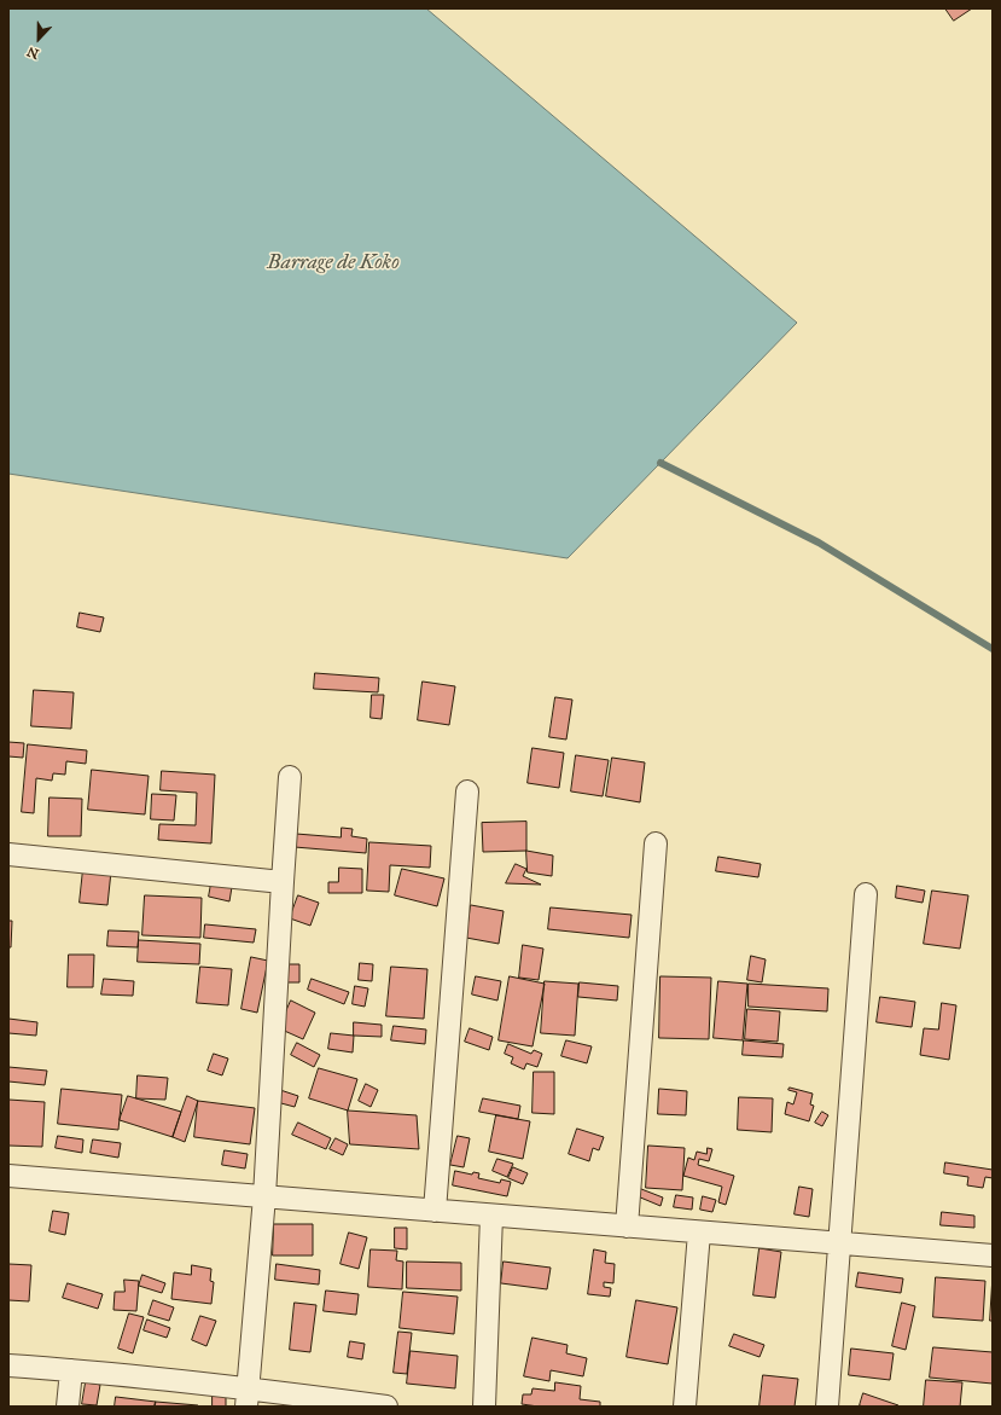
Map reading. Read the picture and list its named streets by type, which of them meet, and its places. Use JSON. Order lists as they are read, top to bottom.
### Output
{
  "water": ["Barrage de Koko"],
  "north": "bottom"
}
